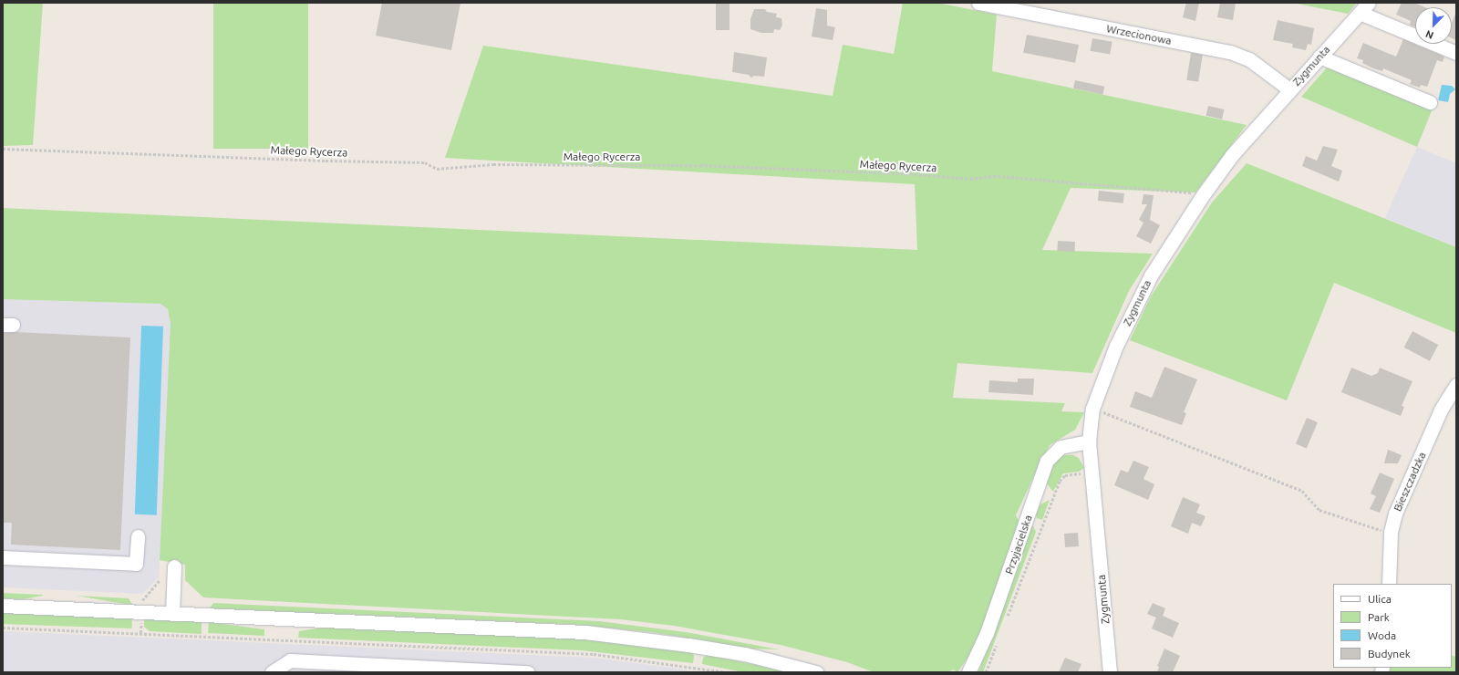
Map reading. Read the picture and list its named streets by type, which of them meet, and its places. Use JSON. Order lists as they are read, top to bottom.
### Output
{
  "streets": {
    "street": [
      "Wrzecionowa",
      "Zygmunta",
      "Bieszczadzka",
      "Przyjacielska"
    ],
    "path": ["Małego Rycerza"]
  },
  "crossings": [
    ["Wrzecionowa", "Zygmunta"],
    ["Zygmunta", "Małego Rycerza"],
    ["Zygmunta", "Przyjacielska"]
  ],
  "legend": [
    "Ulica",
    "Park",
    "Woda",
    "Budynek"
  ],
  "north": "bottom left"
}
